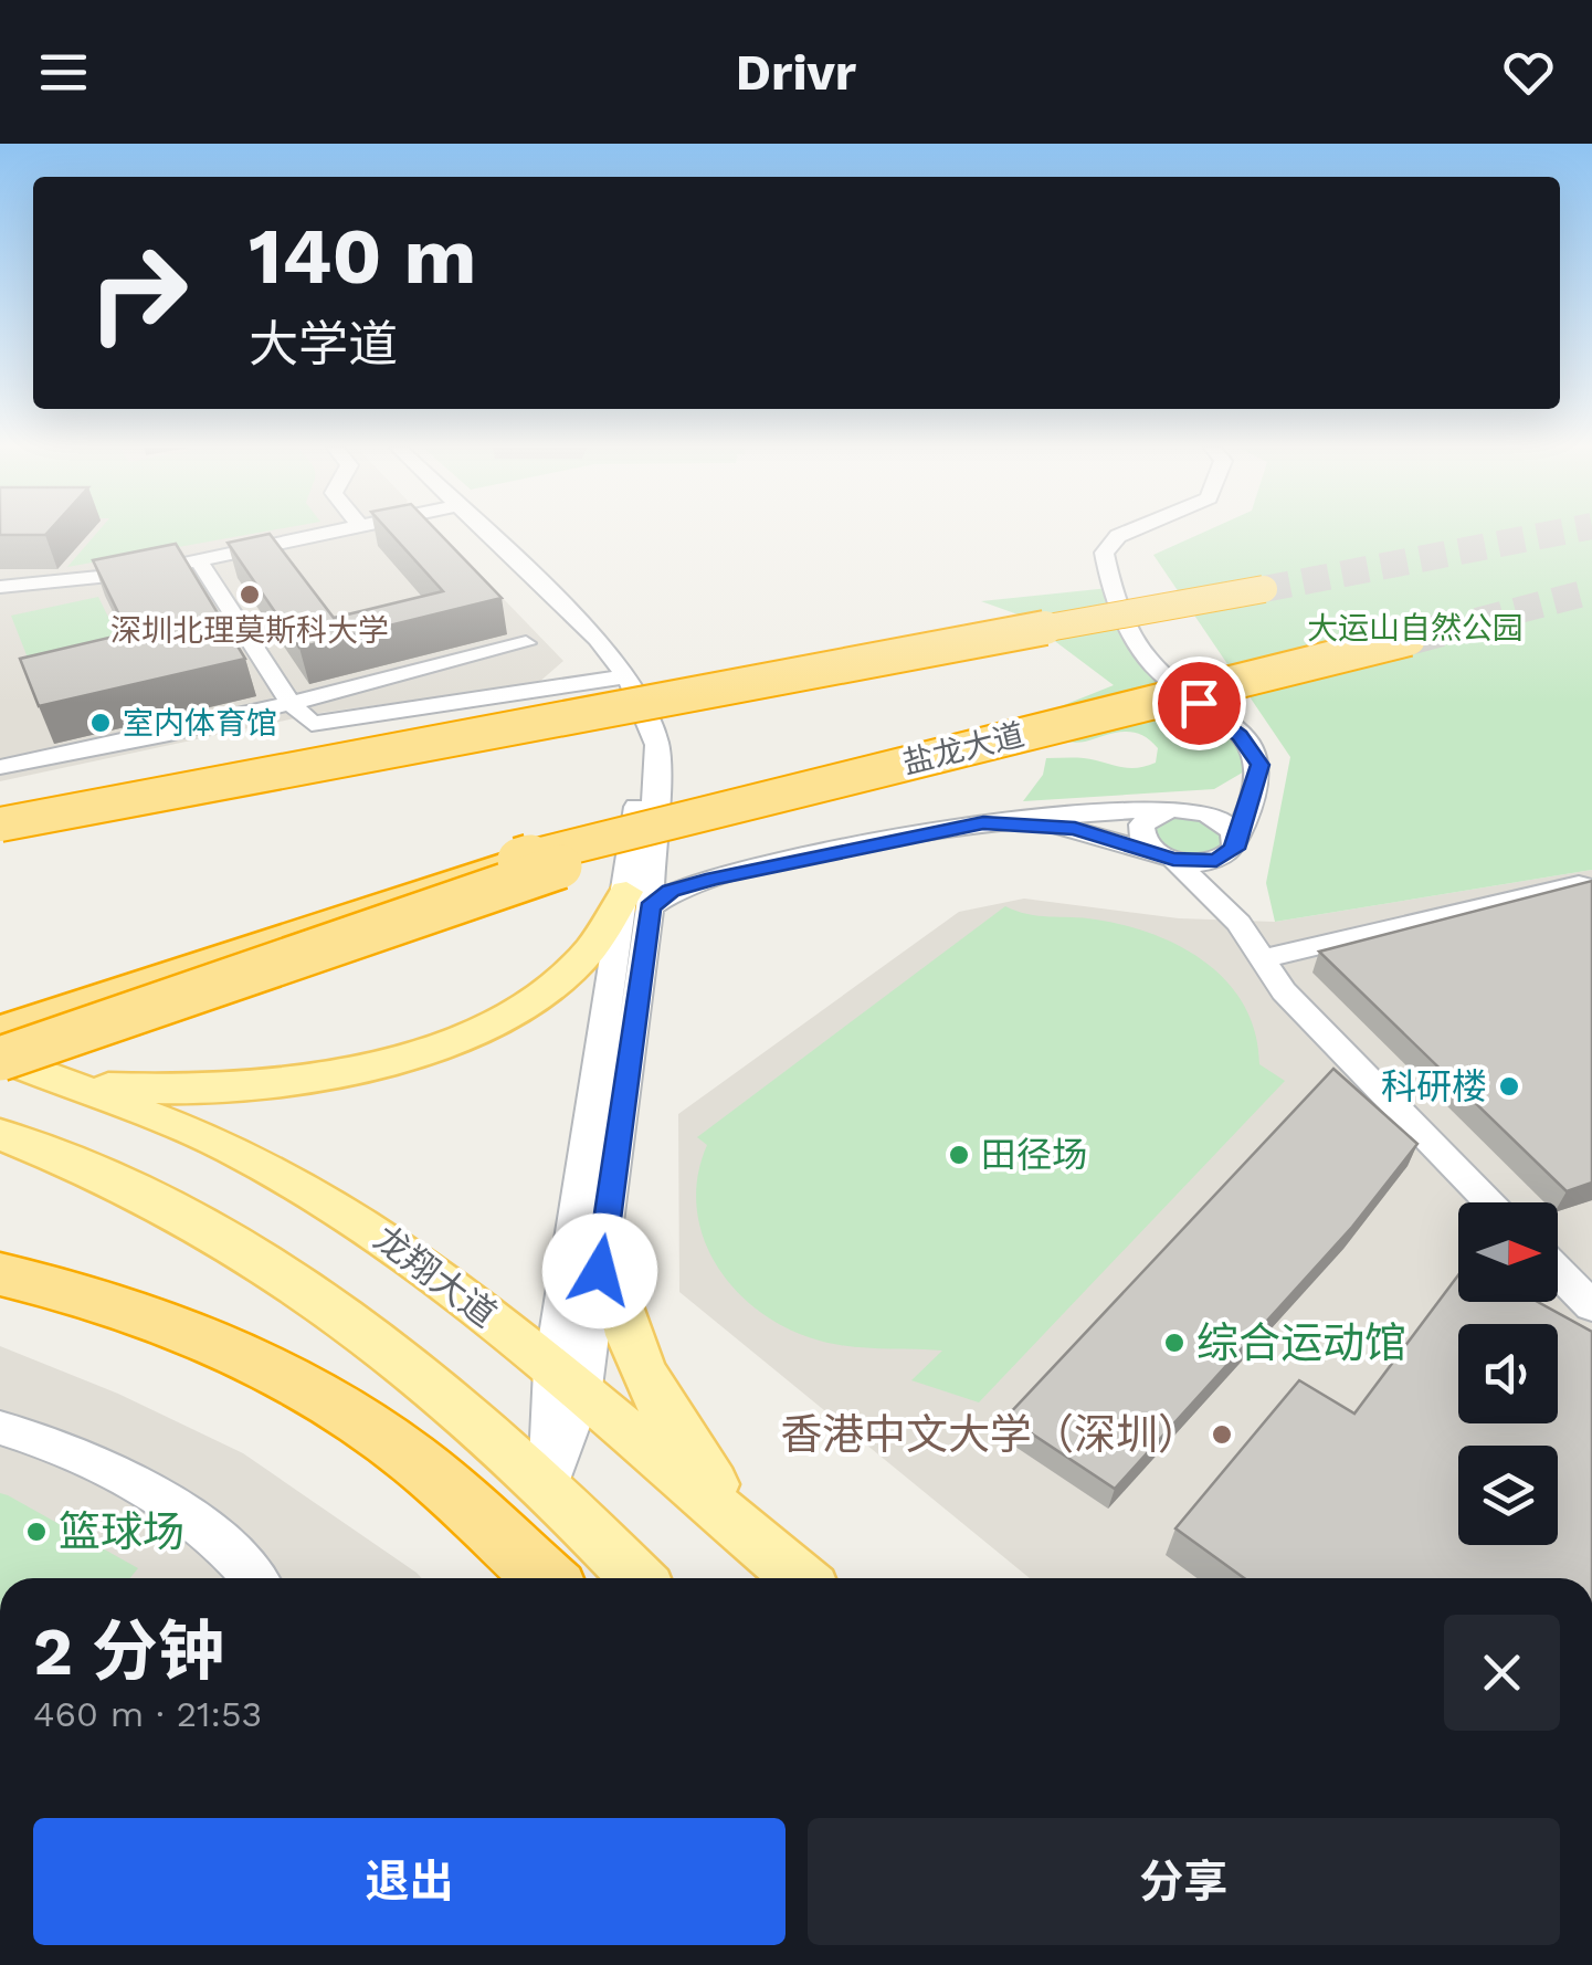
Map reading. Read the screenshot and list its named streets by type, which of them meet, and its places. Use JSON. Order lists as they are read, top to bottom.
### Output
{
  "streets": {
    "highway": ["盐龙大道"],
    "main road": ["龙翔大道"]
  },
  "parks": ["大运山自然公园"],
  "places": [
    "深圳北理莫斯科大学",
    "室内体育馆",
    "科研楼",
    "田径场",
    "综合运动馆",
    "香港中文大学（深圳）",
    "篮球场"
  ],
  "north": "right",
  "page": {
    "header": "Drivr",
    "turn": ["140 m", "大学道"],
    "heading": ["2 分钟", "460 m · 21:53"],
    "buttons": ["退出", "分享"]
  }
}
